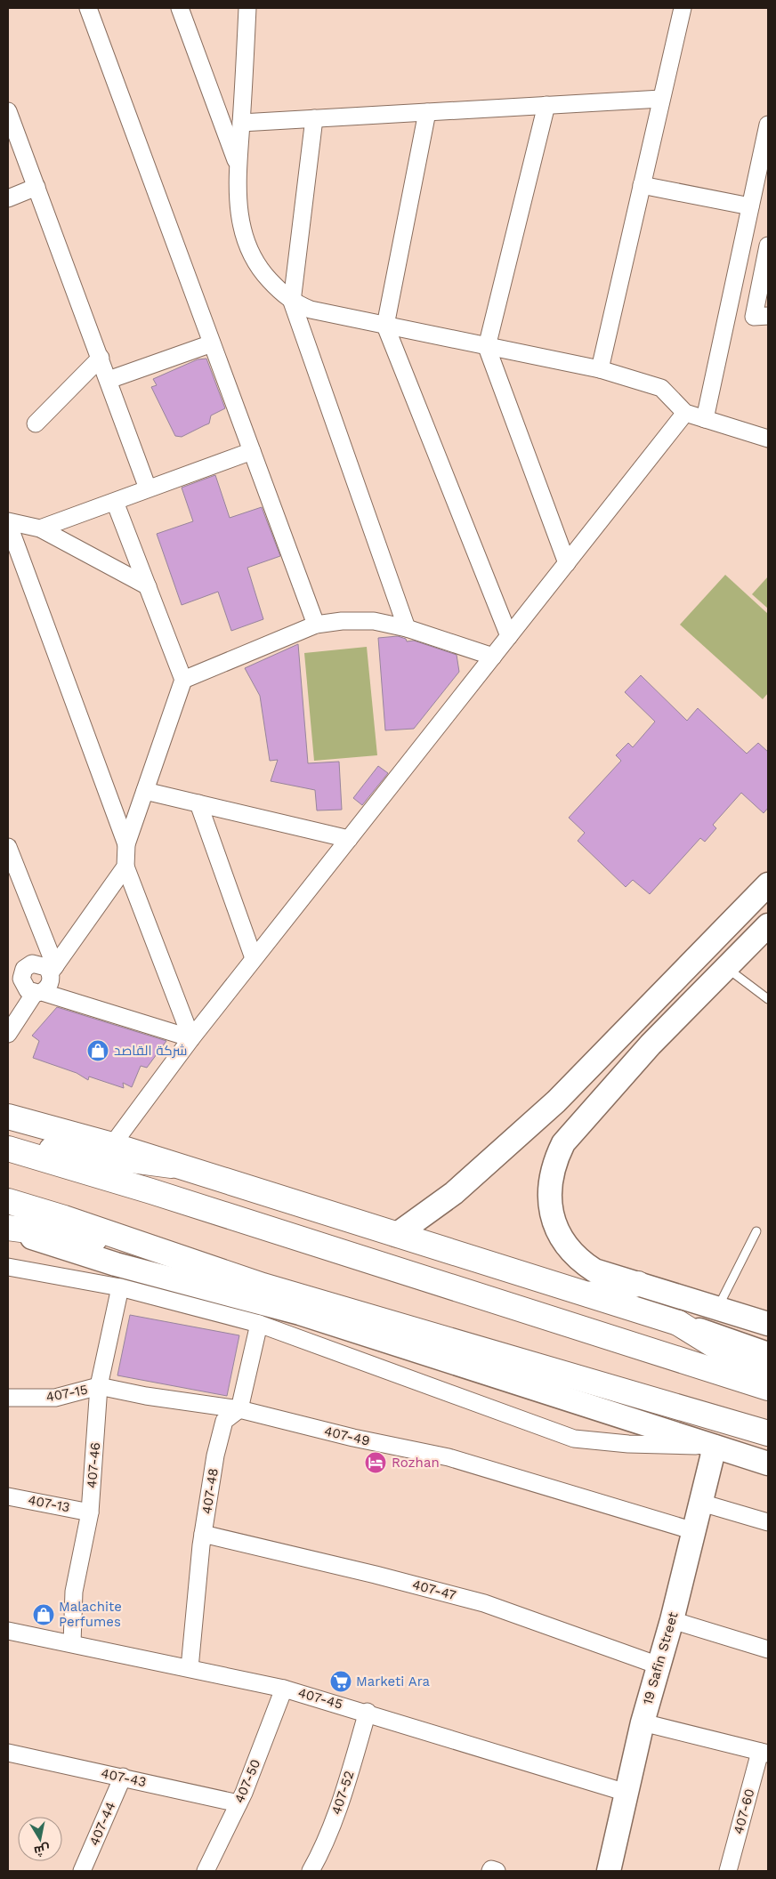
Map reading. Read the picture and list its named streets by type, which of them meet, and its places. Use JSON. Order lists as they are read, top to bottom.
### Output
{
  "streets": {
    "street": [
      "407-15",
      "407-49",
      "407-46",
      "407-48",
      "407-13",
      "407-47",
      "19 Safin Street",
      "407-45",
      "407-43",
      "407-50",
      "407-52",
      "407-60",
      "407-44"
    ]
  },
  "crossings": [
    ["407-15", "407-49"],
    ["407-15", "407-46"],
    ["407-49", "407-46"],
    ["407-49", "407-48"],
    ["407-49", "19 Safin Street"],
    ["407-46", "407-13"],
    ["407-46", "407-45"],
    ["407-48", "407-47"],
    ["407-48", "407-45"],
    ["407-47", "19 Safin Street"],
    ["19 Safin Street", "407-45"],
    ["407-45", "407-50"],
    ["407-45", "407-52"],
    ["407-43", "407-50"],
    ["407-43", "407-44"]
  ],
  "places": {
    "shop": ["شركة القاصد", "Malachite Perfumes"],
    "hotel": ["Rozhan"],
    "supermarket": ["Marketi Ara"]
  },
  "north": "bottom"
}
